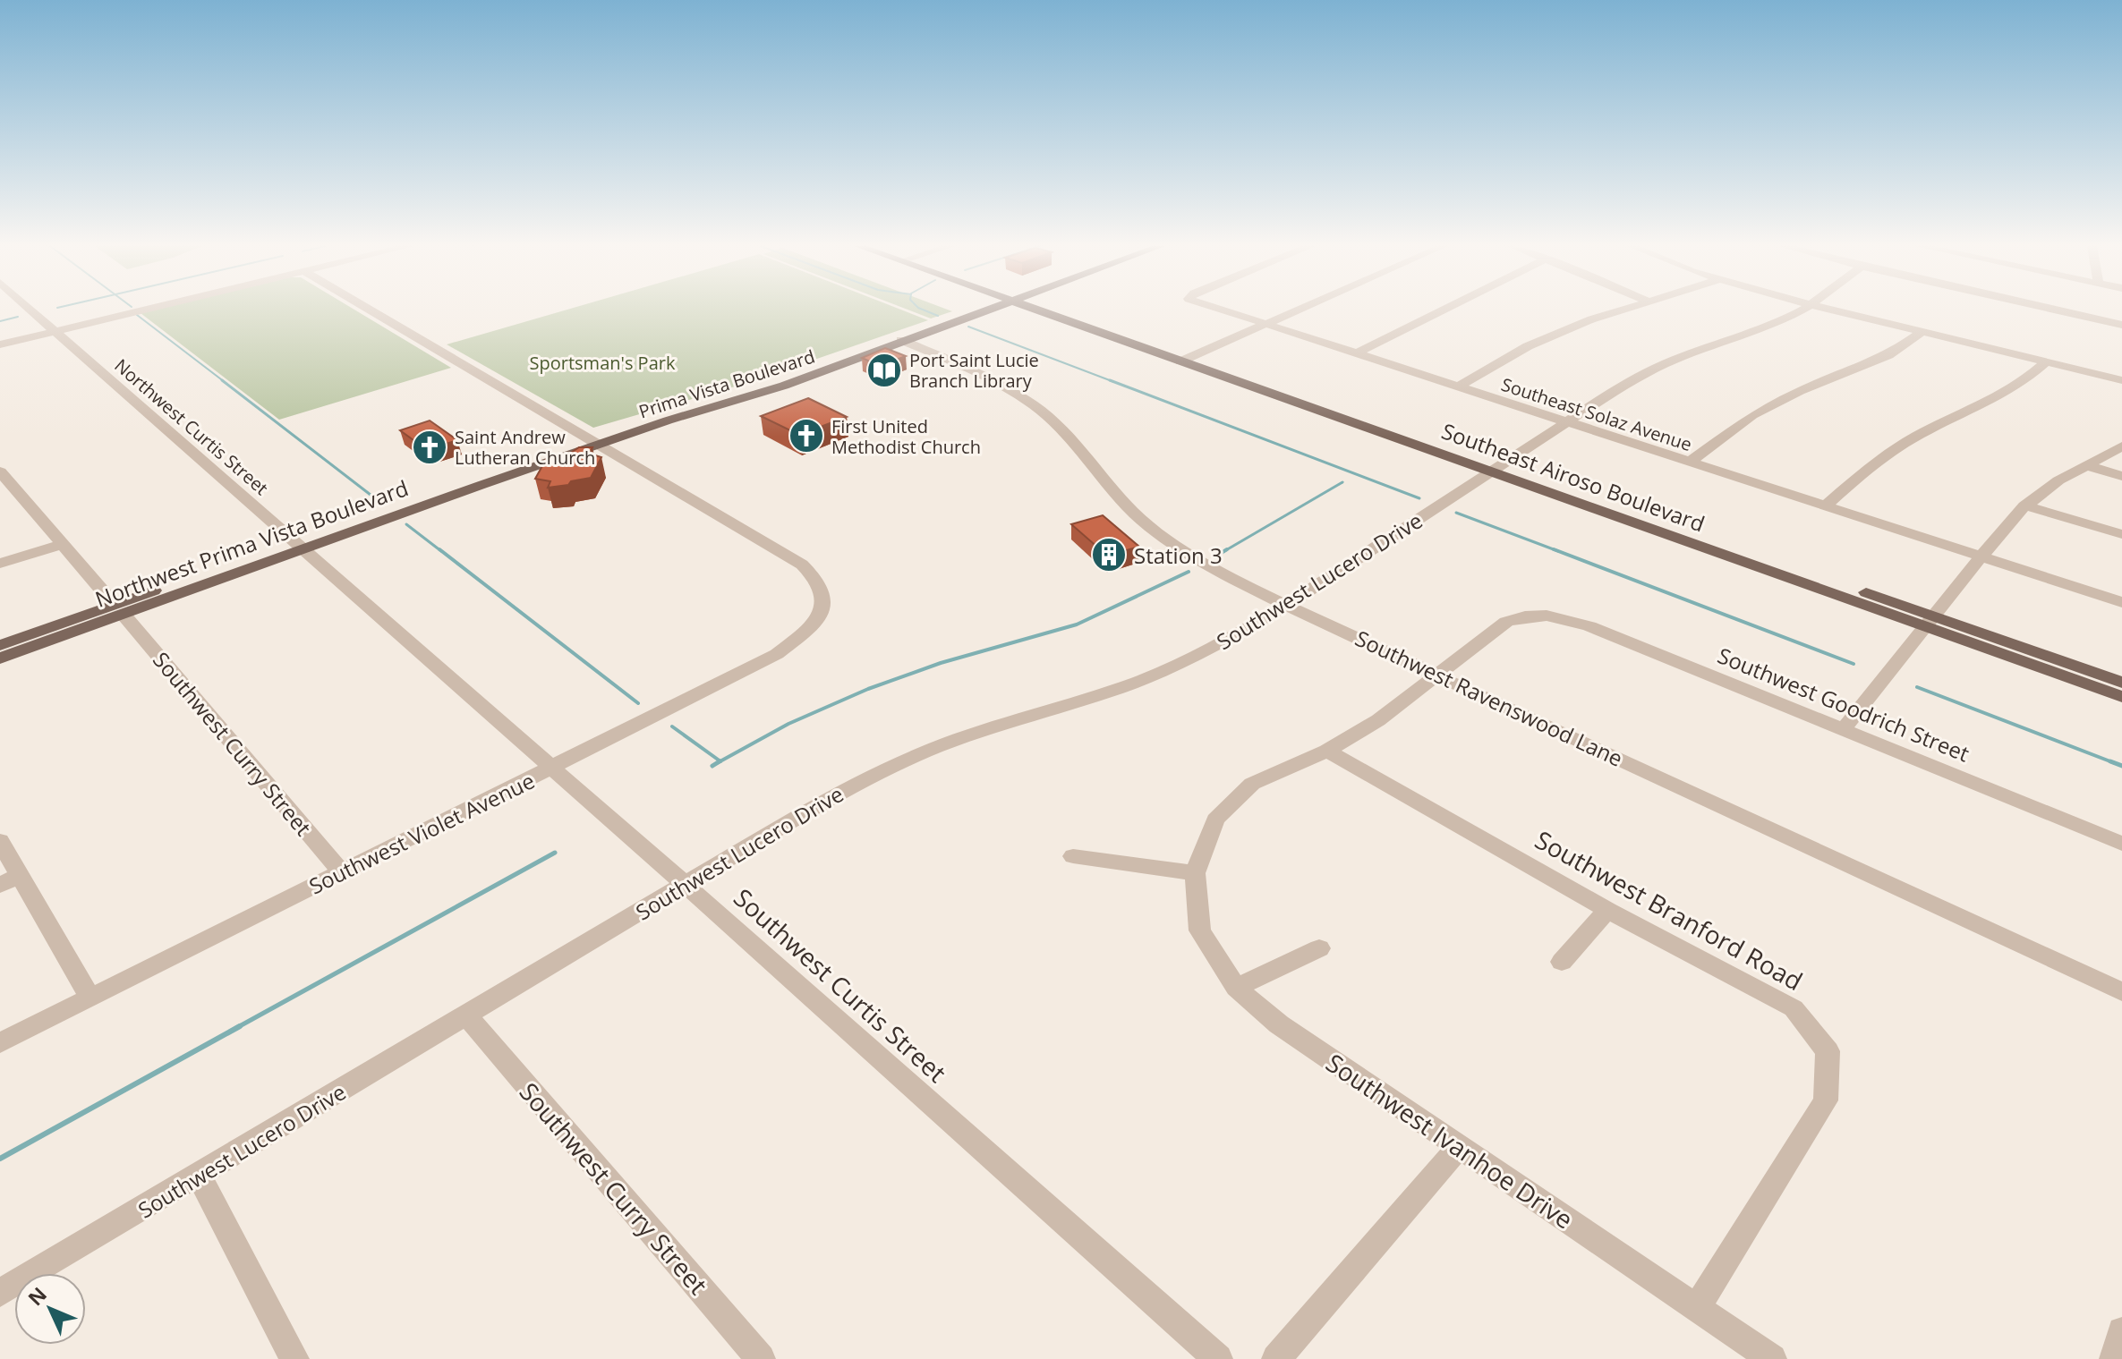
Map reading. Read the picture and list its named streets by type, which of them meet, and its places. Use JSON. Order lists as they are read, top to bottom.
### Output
{
  "streets": {
    "main road": ["Prima Vista Boulevard", "Southeast Airoso Boulevard", "Northwest Prima Vista Boulevard"],
    "street": [
      "Southeast Solaz Avenue",
      "Northwest Curtis Street",
      "Southwest Lucero Drive",
      "Southwest Ravenswood Lane",
      "Southwest Goodrich Street",
      "Southwest Curry Street",
      "Southwest Violet Avenue",
      "Southwest Branford Road",
      "Southwest Curtis Street",
      "Southwest Ivanhoe Drive"
    ]
  },
  "crossings": [
    ["Prima Vista Boulevard", "Northwest Prima Vista Boulevard"],
    ["Prima Vista Boulevard", "Southwest Ravenswood Lane"],
    ["Prima Vista Boulevard", "Southwest Violet Avenue"],
    ["Southeast Solaz Avenue", "Southwest Lucero Drive"],
    ["Northwest Curtis Street", "Northwest Prima Vista Boulevard"],
    ["Northwest Curtis Street", "Southwest Curtis Street"],
    ["Southeast Airoso Boulevard", "Southwest Lucero Drive"],
    ["Northwest Prima Vista Boulevard", "Southwest Curry Street"],
    ["Northwest Prima Vista Boulevard", "Southwest Violet Avenue"],
    ["Northwest Prima Vista Boulevard", "Southwest Curtis Street"],
    ["Southwest Lucero Drive", "Southwest Ravenswood Lane"],
    ["Southwest Lucero Drive", "Southwest Curry Street"],
    ["Southwest Lucero Drive", "Southwest Curtis Street"],
    ["Southwest Ravenswood Lane", "Southwest Goodrich Street"],
    ["Southwest Curry Street", "Southwest Violet Avenue"],
    ["Southwest Violet Avenue", "Southwest Curtis Street"],
    ["Southwest Branford Road", "Southwest Ivanhoe Drive"]
  ],
  "parks": ["Sportsman's Park"],
  "places": {
    "library": ["Port Saint Lucie Branch Library"],
    "church": ["First United Methodist Church", "Saint Andrew Lutheran Church"],
    "building": ["Station 3"]
  },
  "north": "top left"
}
